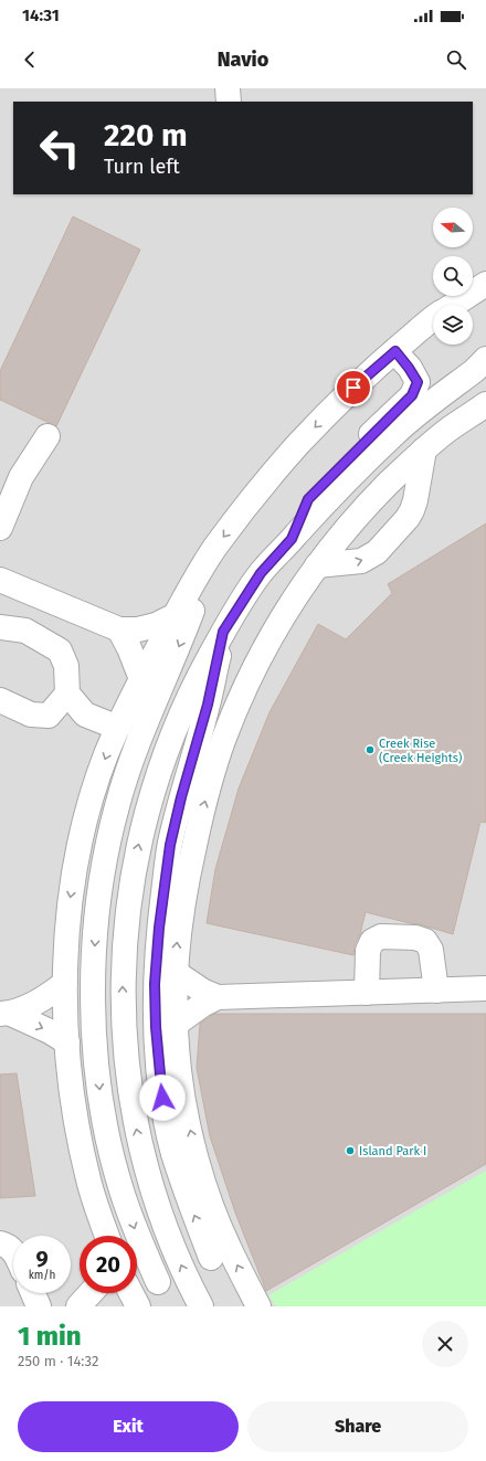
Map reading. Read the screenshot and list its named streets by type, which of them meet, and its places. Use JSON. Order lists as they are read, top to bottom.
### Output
{
  "places": ["Creek Rise (Creek Heights)", "Island Park I"],
  "north": "left",
  "page": {
    "status": "14:31",
    "header": "Navio",
    "turn": ["220 m", "Turn left"],
    "speed": "9 km/h",
    "limit": "20",
    "heading": ["1 min", "250 m · 14:32"],
    "buttons": ["Exit", "Share"]
  }
}
